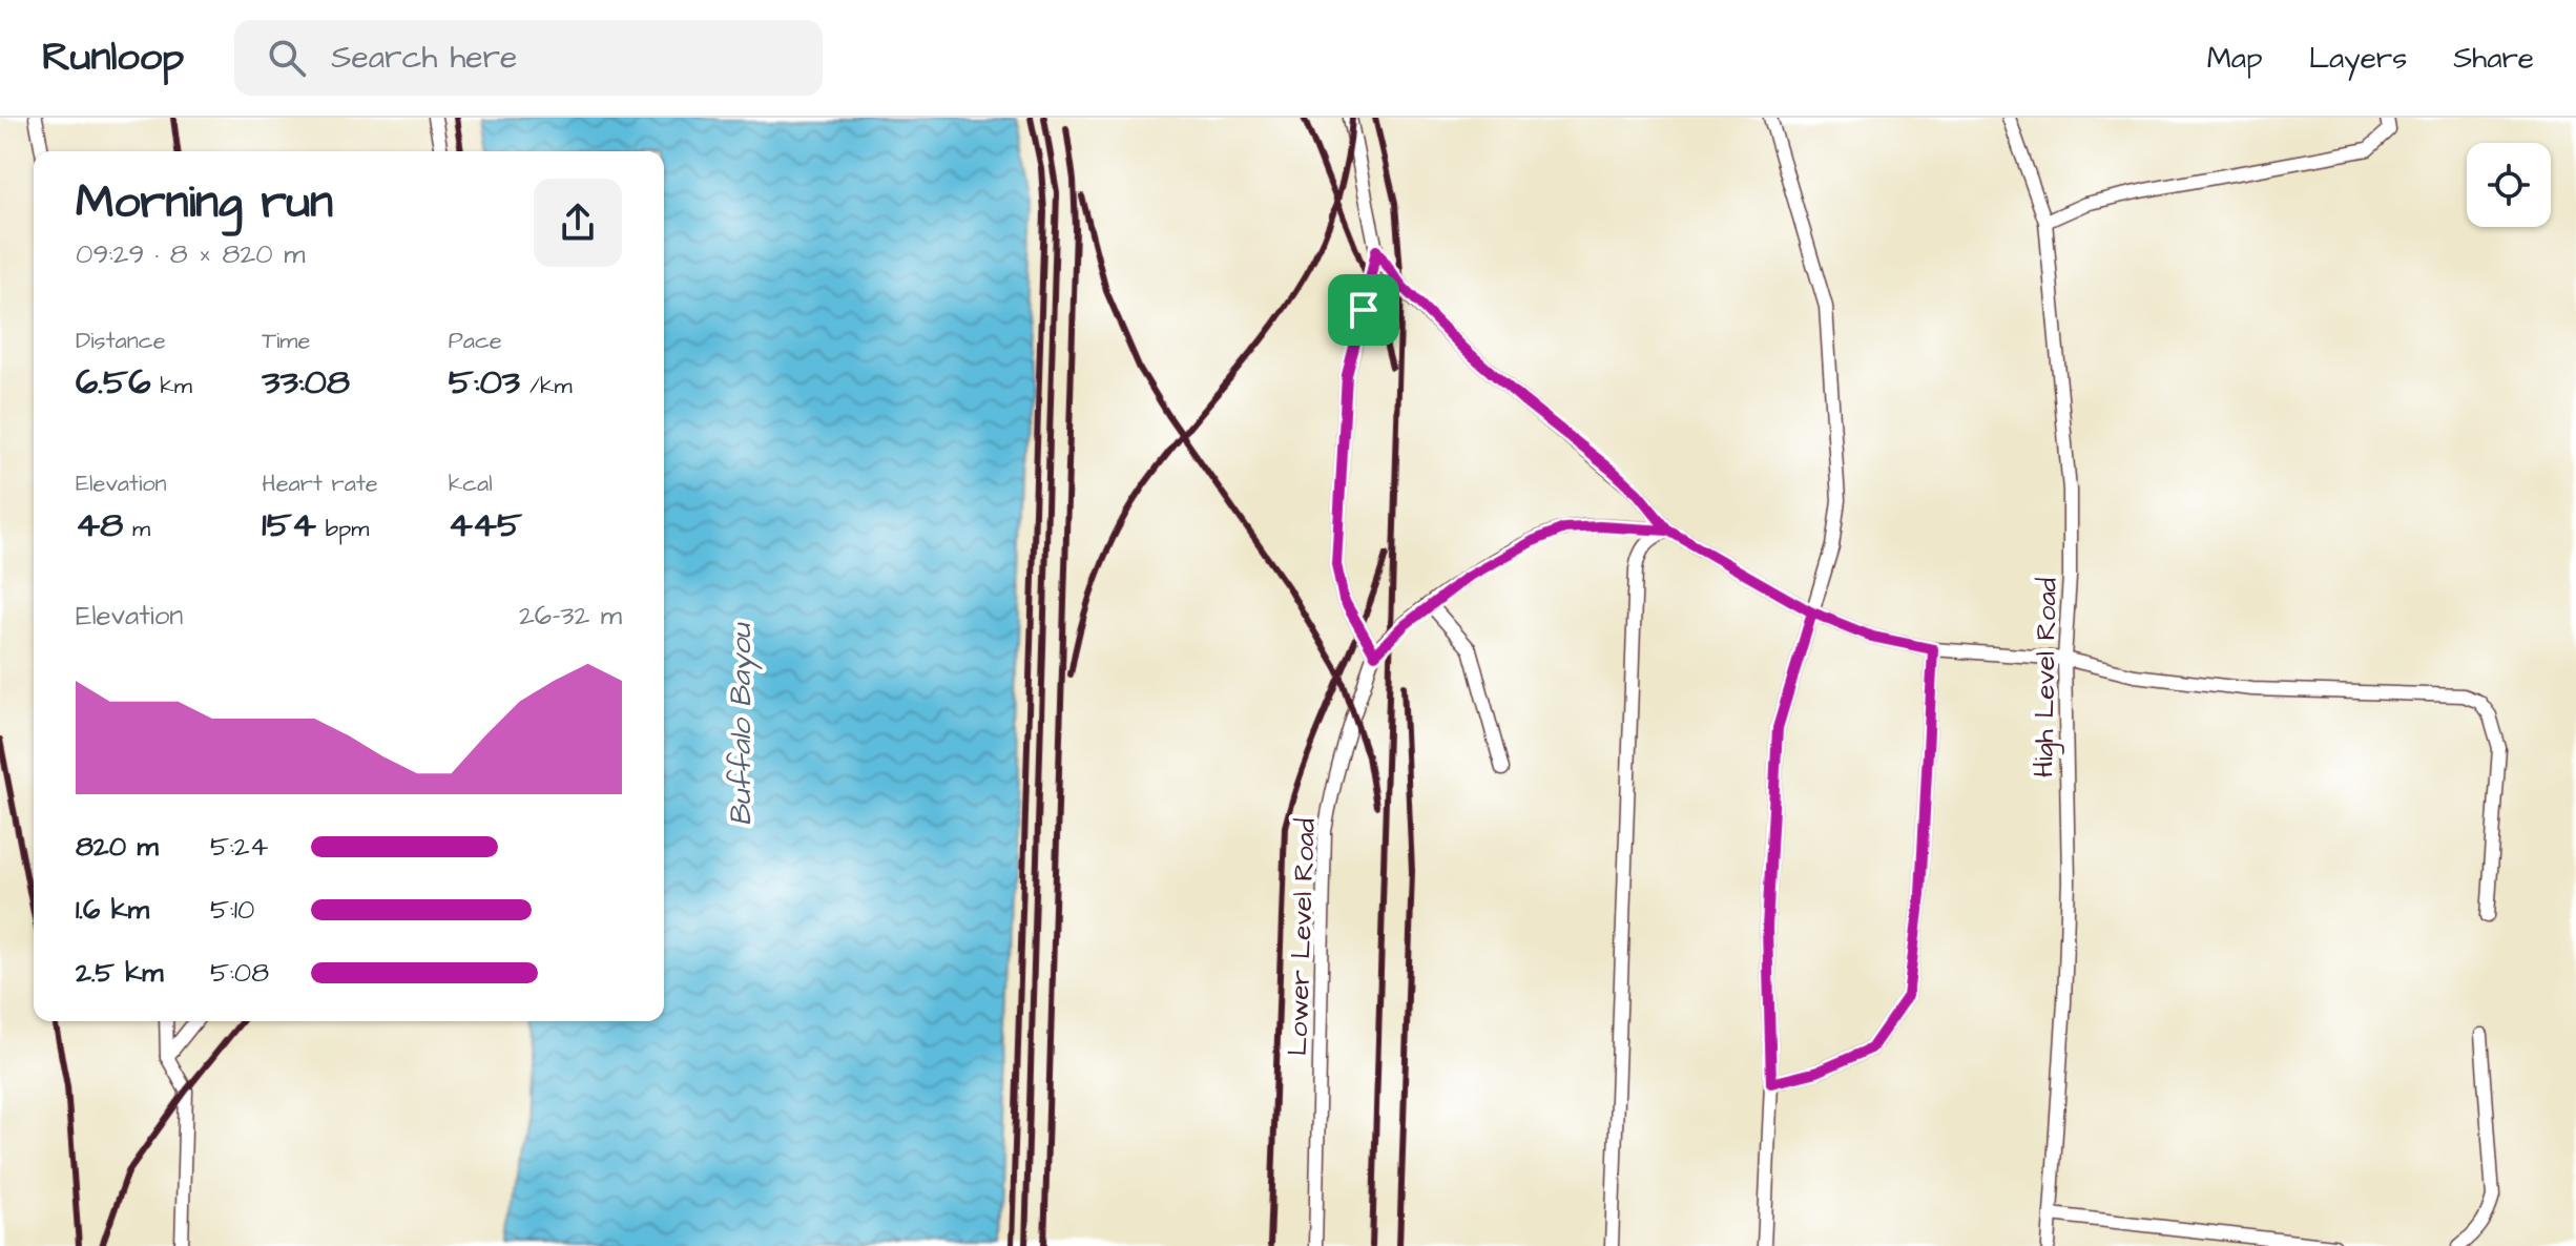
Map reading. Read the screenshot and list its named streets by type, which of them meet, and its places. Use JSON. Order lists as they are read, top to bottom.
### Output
{
  "streets": {
    "lane": ["High Level Road", "Lower Level Road"]
  },
  "water": ["Buffalo Bayou"],
  "page": {
    "header": "Runloop",
    "search": "Search here",
    "nav": ["Map", "Layers", "Share"],
    "heading": ["Morning run", "09:29 · 8 × 820 m"],
    "stats": [
      ["Distance", "6.56 km"],
      ["Time", "33:08"],
      ["Pace", "5:03 /km"],
      ["Elevation", "48 m"],
      ["Heart rate", "154 bpm"],
      ["kcal", "445"]
    ],
    "chart": ["Elevation", "26–32 m"],
    "list": [
      {
        "name": "820 m",
        "note": "5:24"
      },
      {
        "name": "1.6 km",
        "note": "5:10"
      },
      {
        "name": "2.5 km",
        "note": "5:08"
      }
    ]
  }
}
